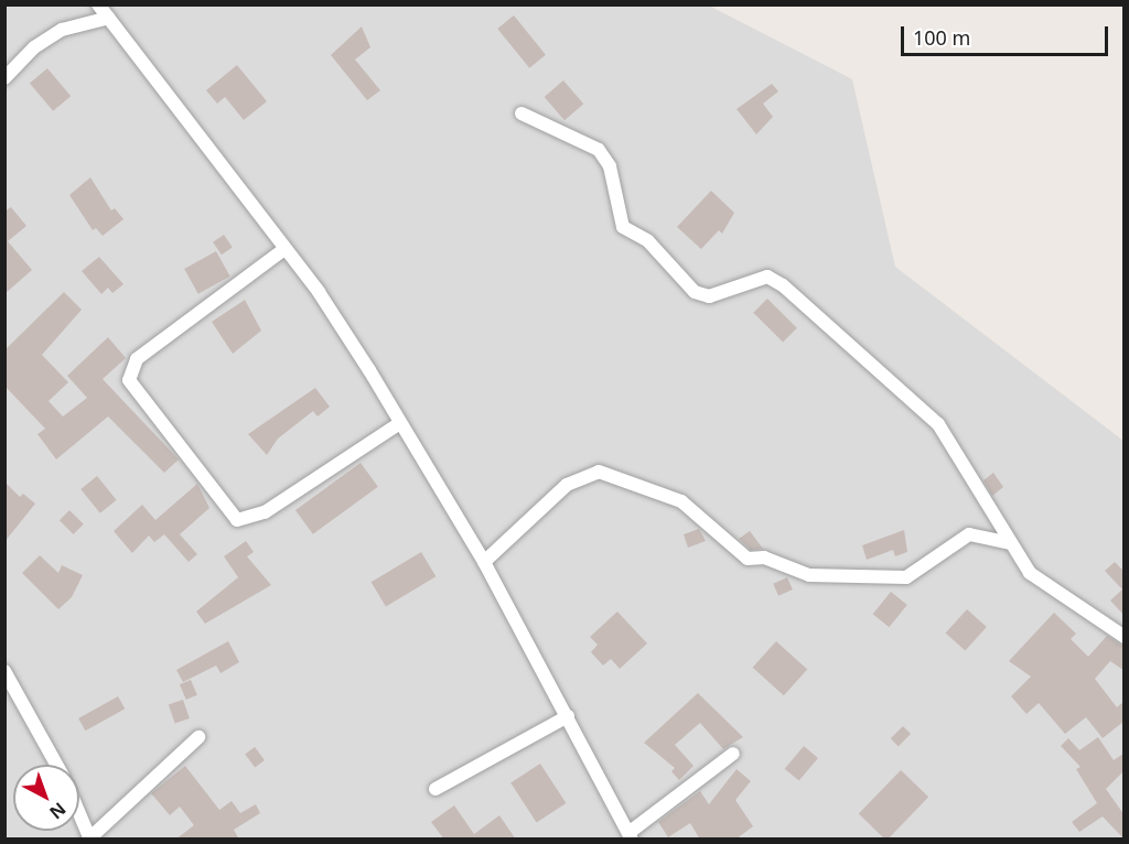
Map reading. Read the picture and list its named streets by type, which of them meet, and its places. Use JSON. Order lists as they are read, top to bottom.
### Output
{
  "scale_bar": "100 m",
  "north": "bottom right"
}
